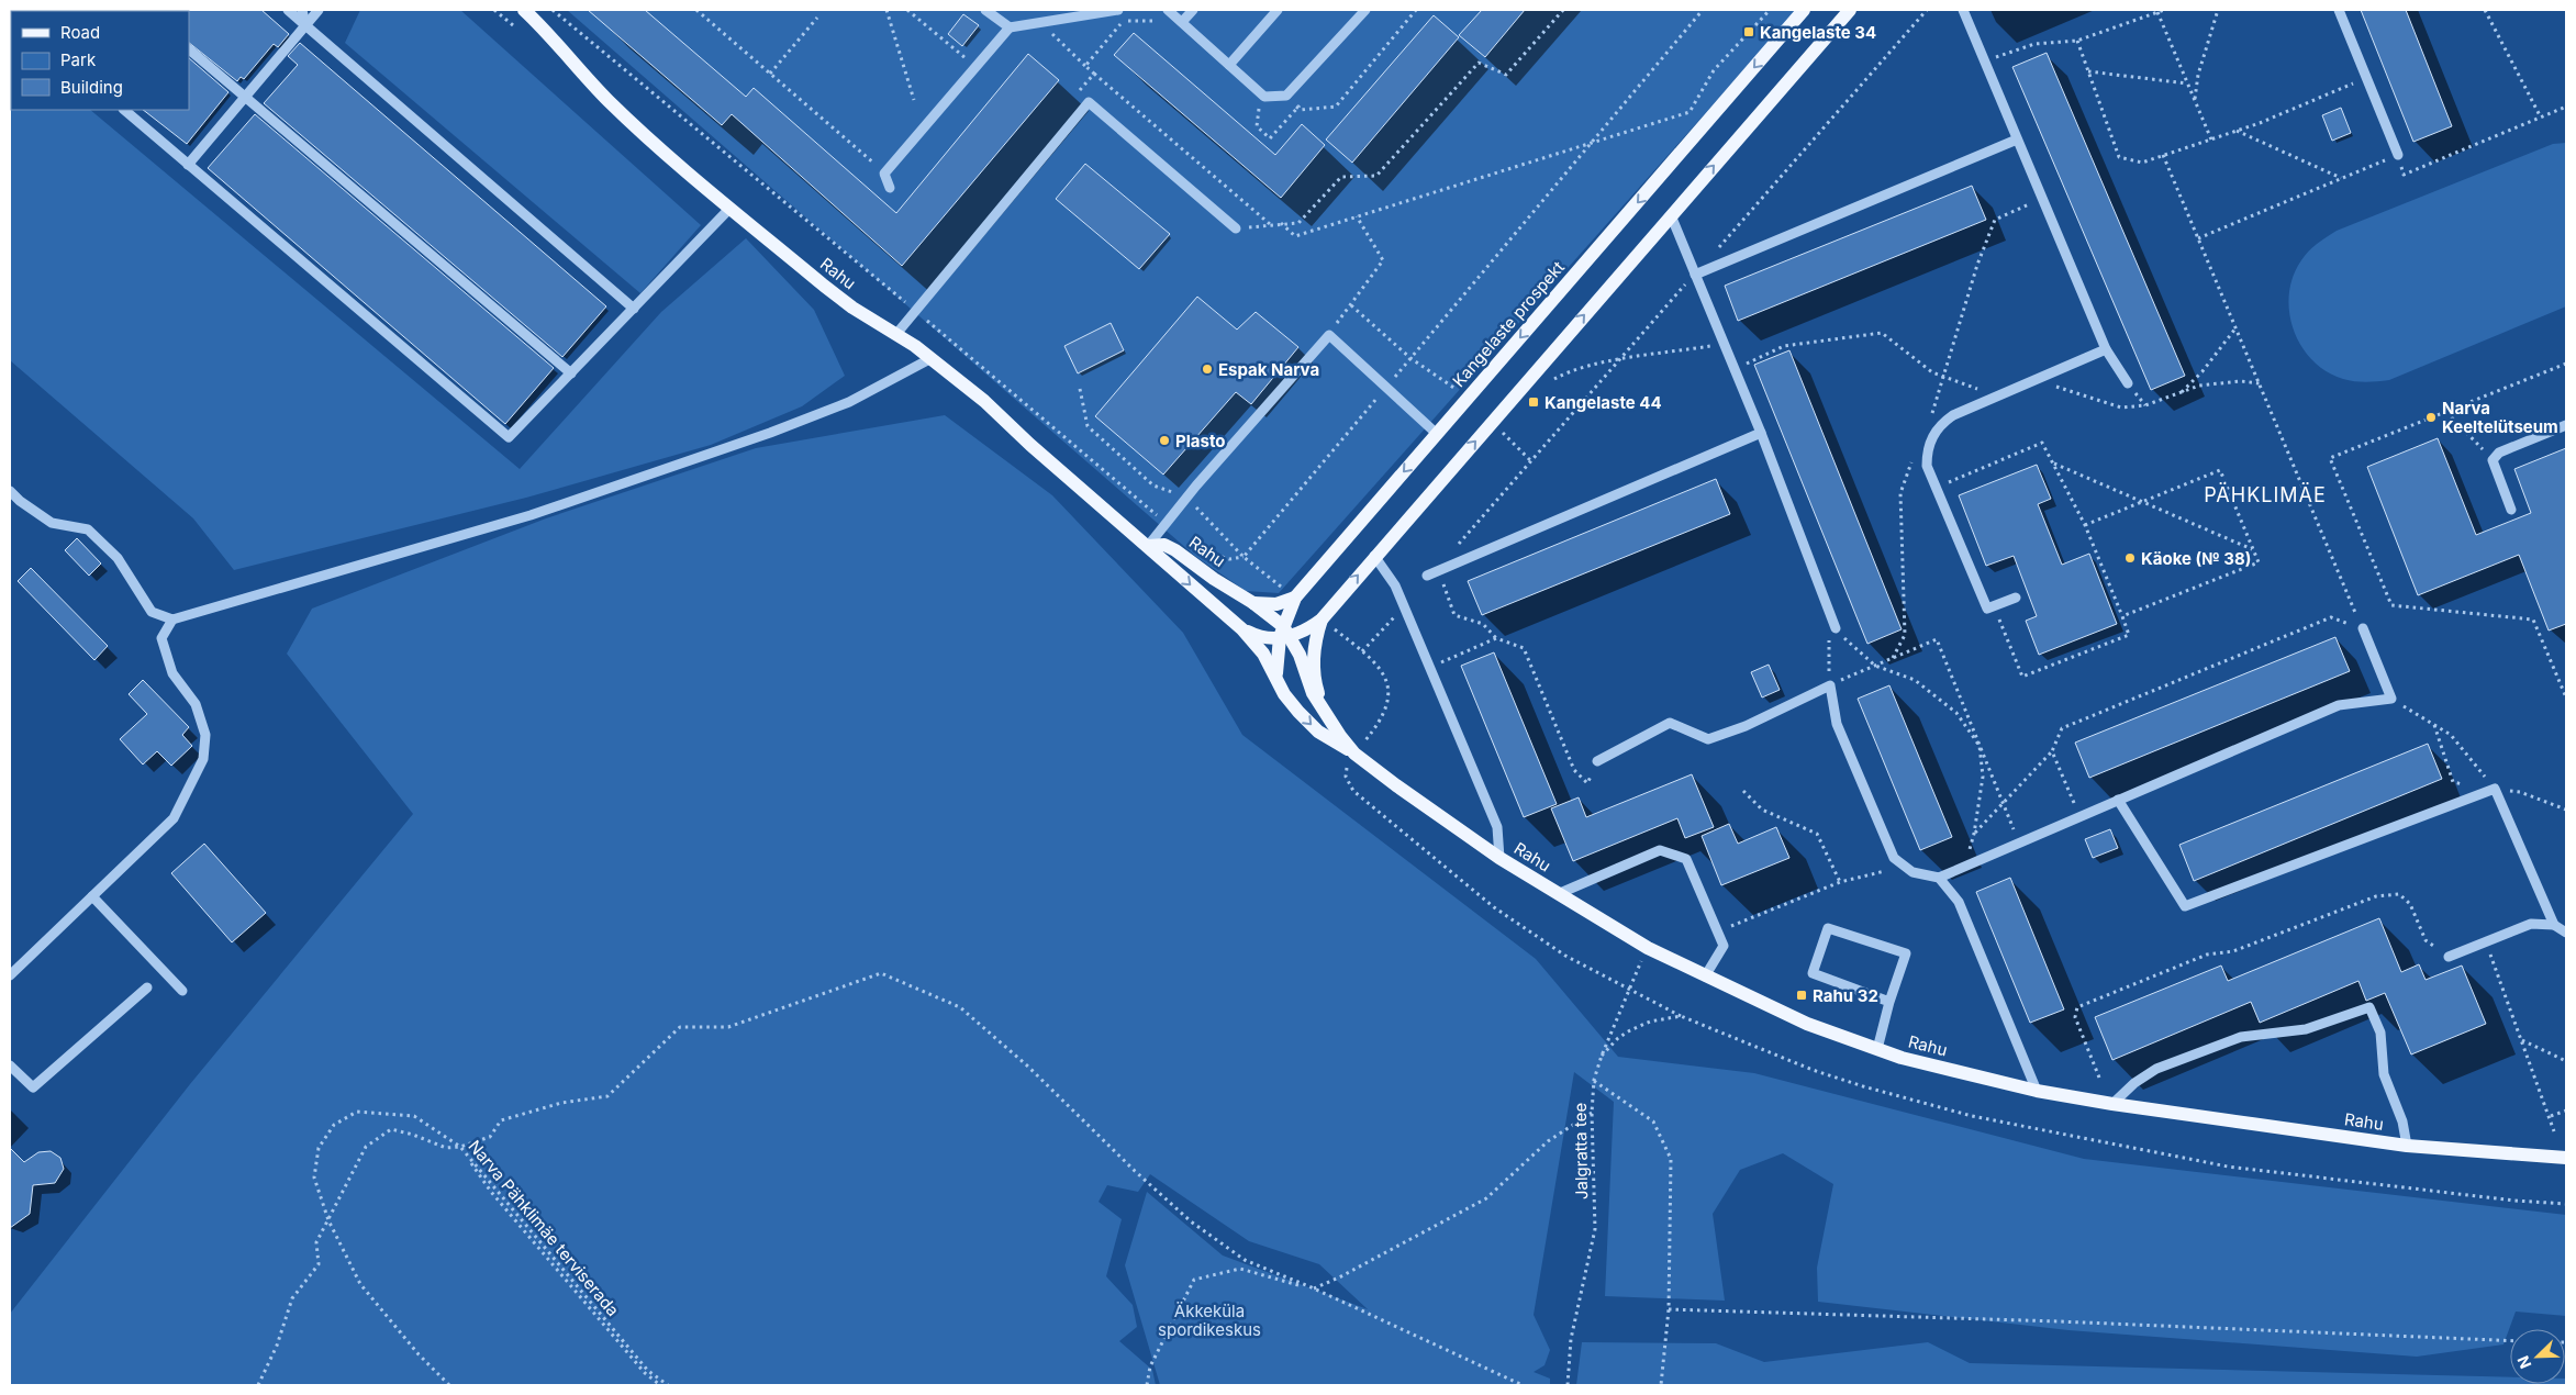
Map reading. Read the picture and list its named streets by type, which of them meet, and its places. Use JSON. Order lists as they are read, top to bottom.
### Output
{
  "streets": {
    "main road": ["Rahu", "Kangelaste prospekt"],
    "path": ["Jalgratta tee", "Narva Pähklimäe terviserada"]
  },
  "crossings": [
    ["Rahu", "Kangelaste prospekt"],
    ["Rahu", "Jalgratta tee"]
  ],
  "districts": ["PÄHKLIMÄE"],
  "parks": ["Äkkeküla spordikeskus"],
  "places": {
    "transit": ["Kangelaste 34", "Kangelaste 44", "Rahu 32"],
    "other": [
      "Espak Narva",
      "Narva Keeltelütseum",
      "Plasto",
      "Käoke (№ 38)"
    ]
  },
  "legend": ["Road", "Park", "Building"],
  "north": "bottom left"
}
